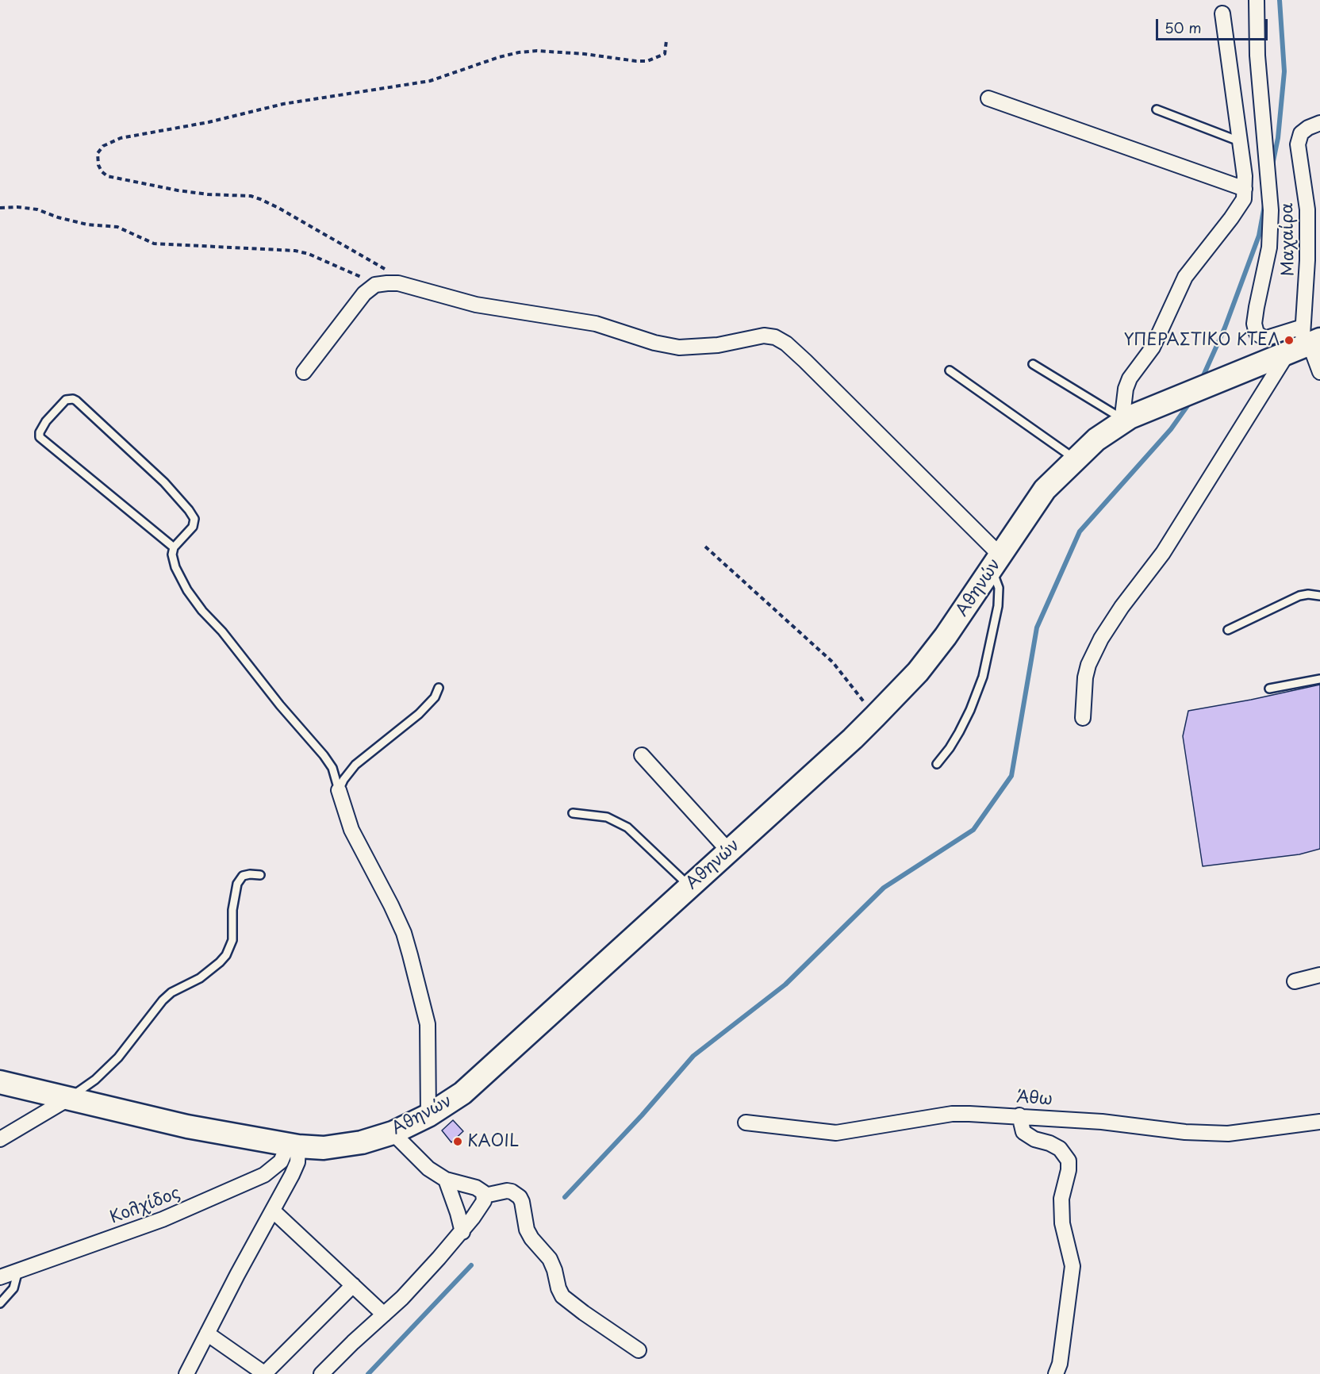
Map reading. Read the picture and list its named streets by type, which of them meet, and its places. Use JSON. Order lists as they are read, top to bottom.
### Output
{
  "streets": {
    "main road": ["Αθηνών"],
    "street": ["Μαχαίρα", "Άθω", "Κολχίδος"]
  },
  "crossings": [
    ["Μαχαίρα", "Αθηνών"],
    ["Αθηνών", "Κολχίδος"]
  ],
  "places": ["ΥΠΕΡΑΣΤΙΚΟ ΚΤΕΛ", "KAOIL"],
  "scale_bar": "50 m"
}
